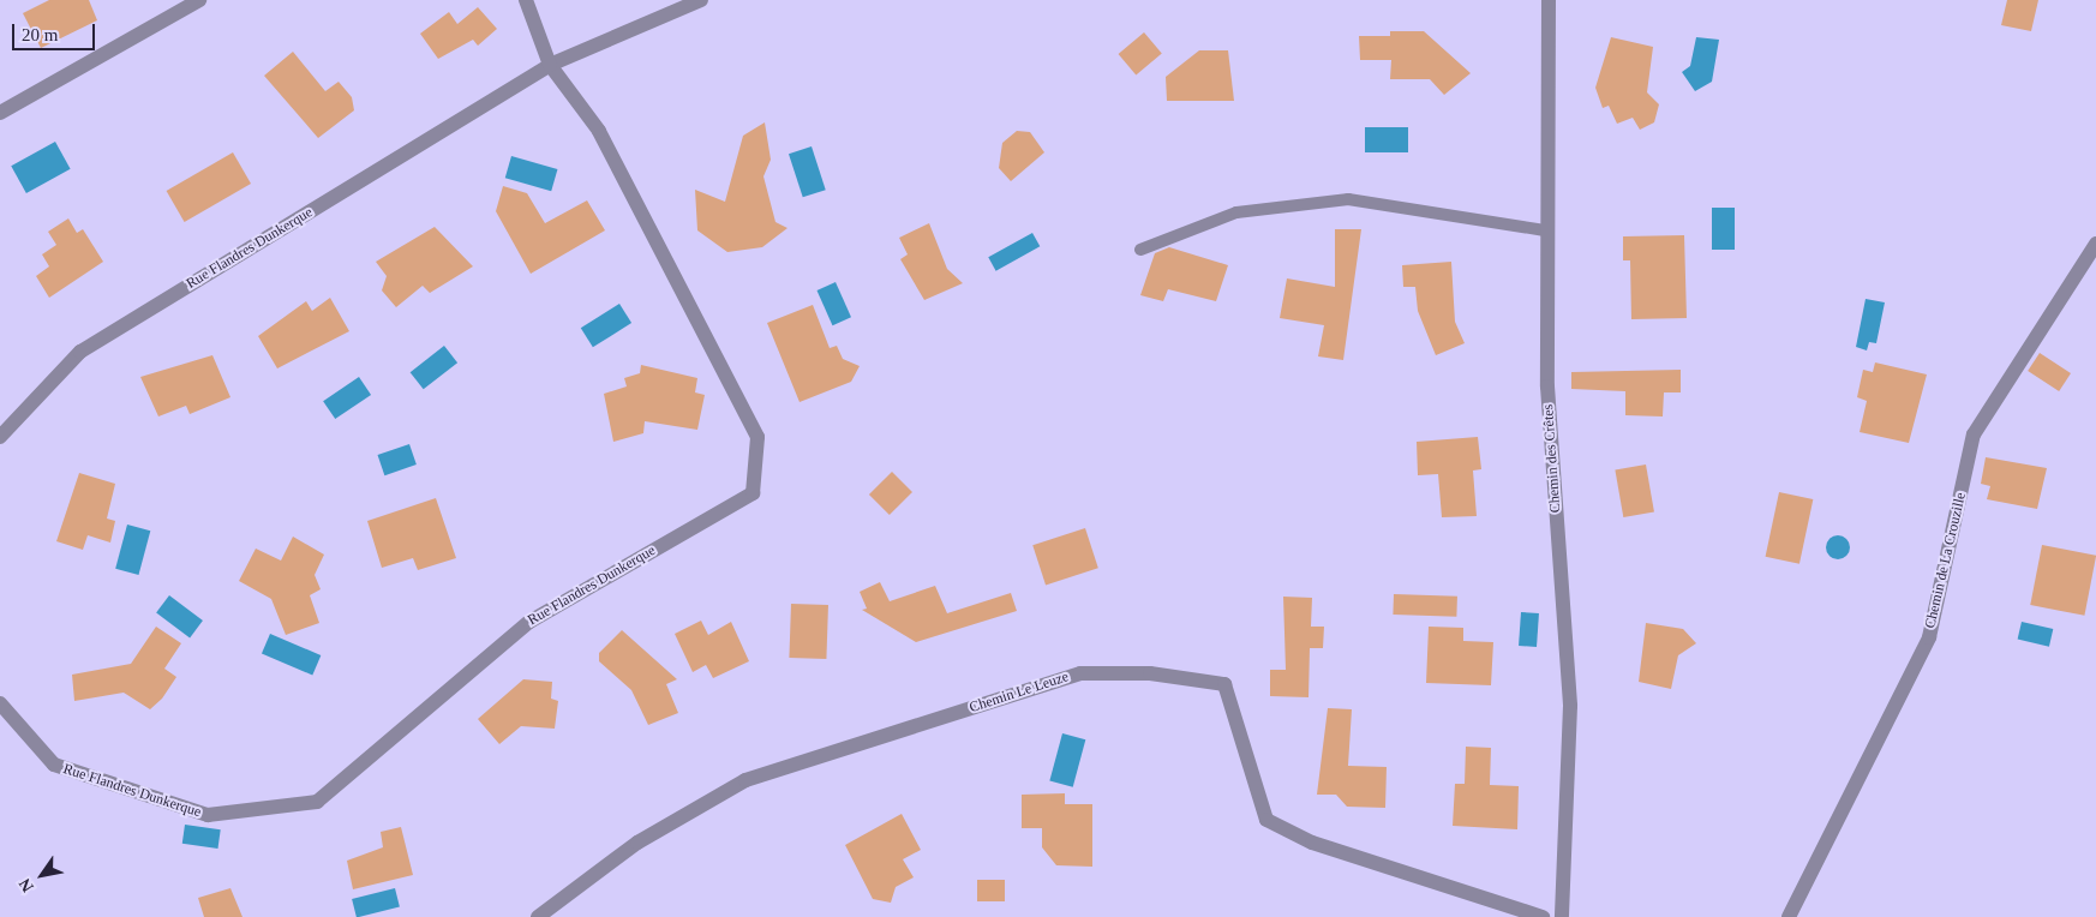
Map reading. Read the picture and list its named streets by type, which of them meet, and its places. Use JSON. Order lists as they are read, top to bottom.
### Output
{
  "streets": {
    "street": [
      "Rue Flandres Dunkerque",
      "Chemin des Crêtes",
      "Chemin de La Crouzille",
      "Chemin Le Leuze"
    ]
  },
  "scale_bar": "20 m",
  "north": "bottom left"
}
